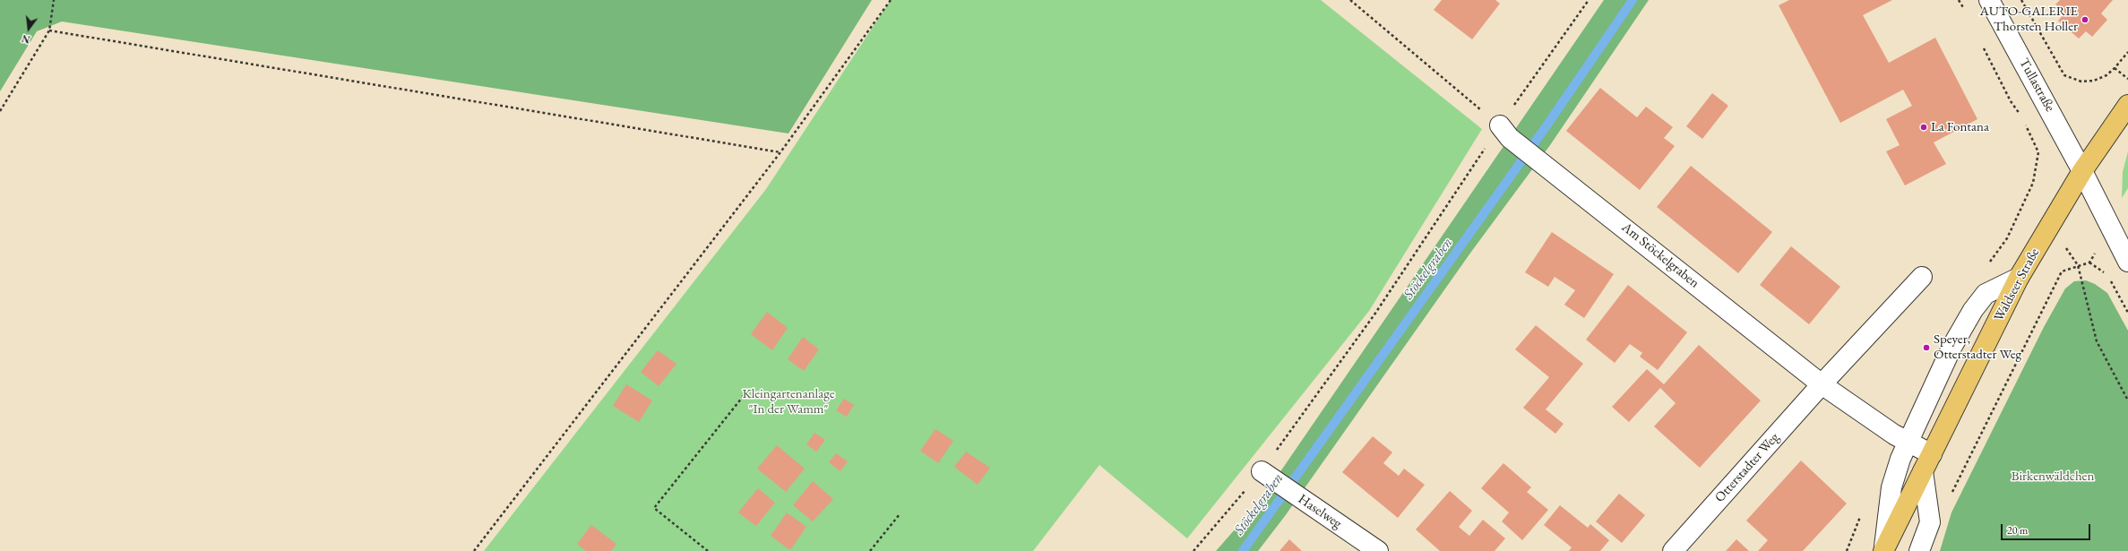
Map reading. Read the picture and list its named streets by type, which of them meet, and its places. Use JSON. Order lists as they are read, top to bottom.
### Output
{
  "streets": {
    "main road": ["Waldseer Straße"],
    "street": [
      "Tullastraße",
      "Am Stöckelgraben",
      "Otterstadter Weg",
      "Haselweg"
    ]
  },
  "crossings": [
    ["Tullastraße", "Waldseer Straße"],
    ["Am Stöckelgraben", "Otterstadter Weg"]
  ],
  "water": ["Stöckelgraben"],
  "parks": ["Kleingartenanlage \"In der Wamm\"", "Birkenwäldchen"],
  "places": ["AUTO-GALERIE Thorsten Holler", "La Fontana", "Speyer, Otterstadter Weg"],
  "scale_bar": "20 m",
  "north": "bottom"
}
